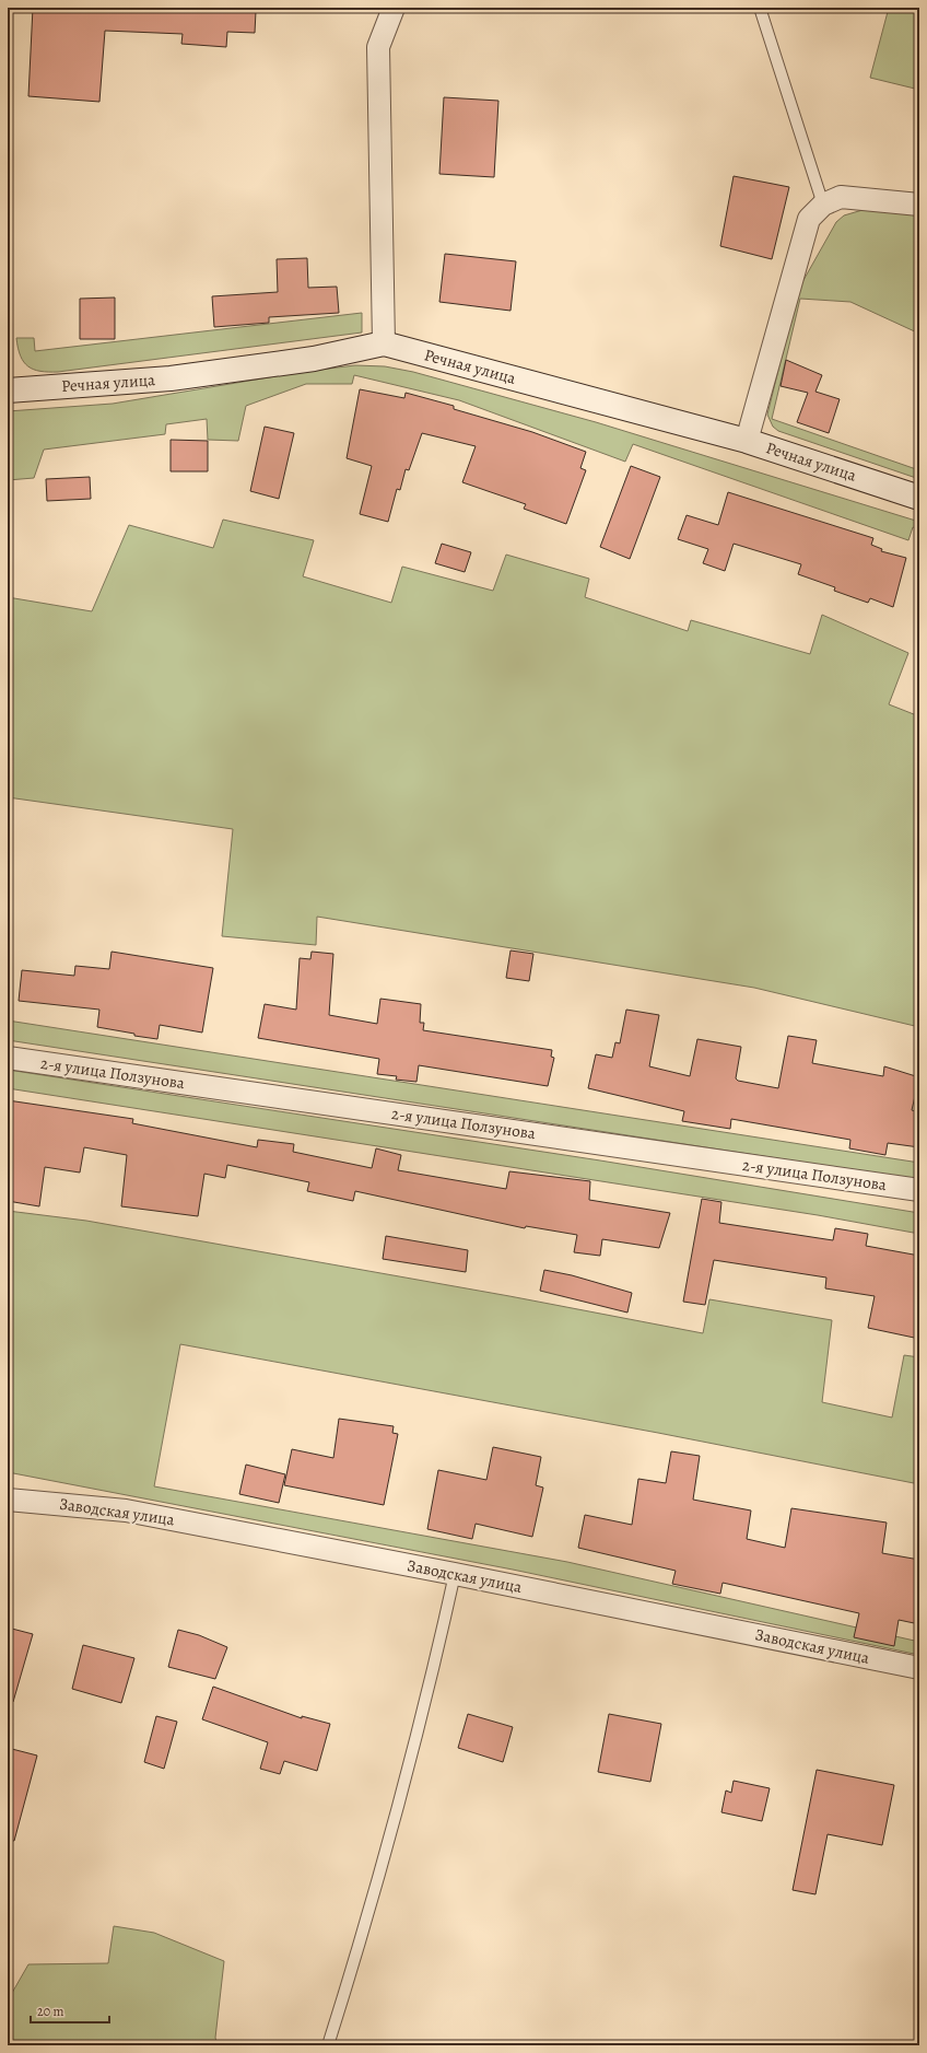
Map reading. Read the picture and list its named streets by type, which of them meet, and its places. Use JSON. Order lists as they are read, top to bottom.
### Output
{
  "streets": {
    "street": ["Речная улица", "2-я улица Ползунова", "Заводская улица"]
  },
  "scale_bar": "20 m"
}
